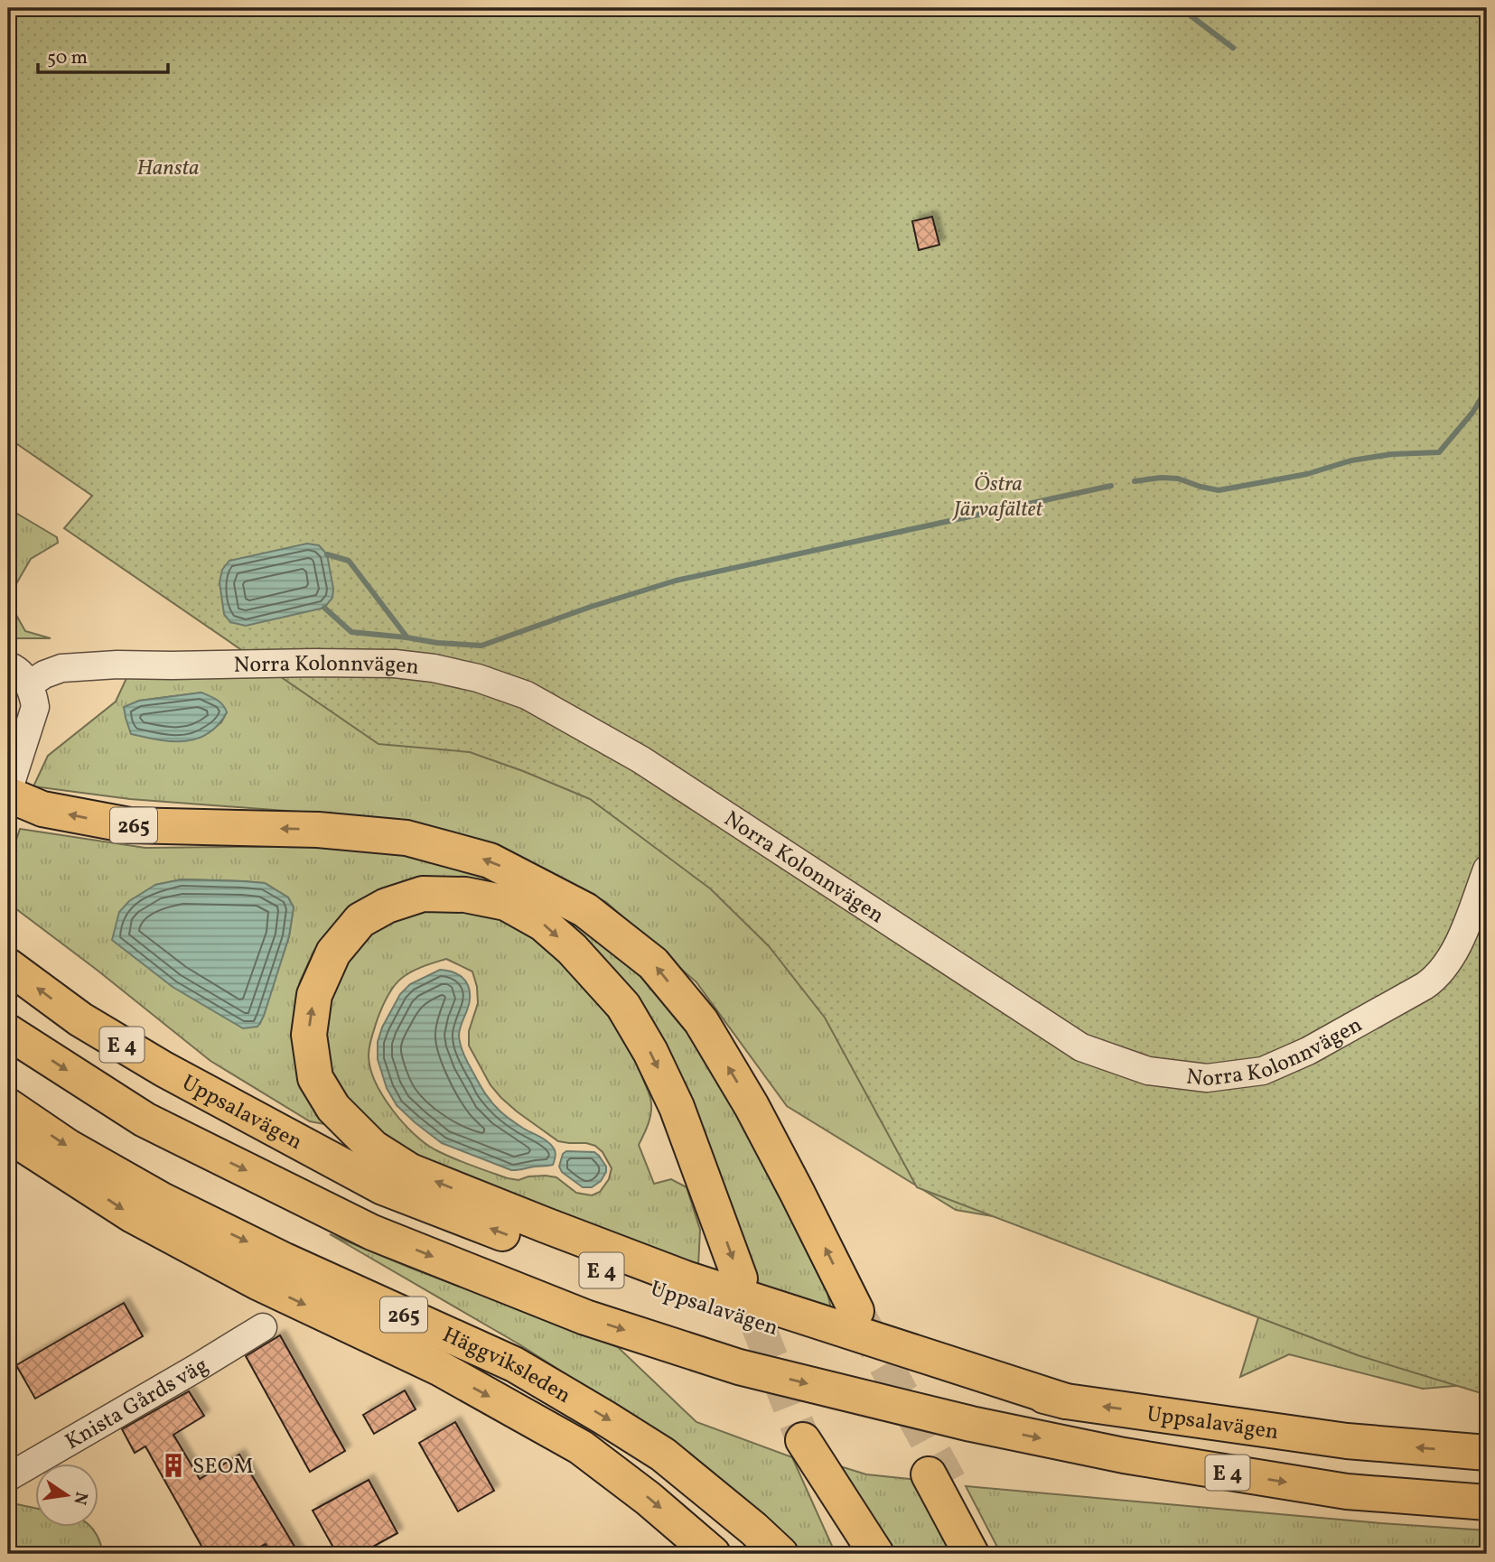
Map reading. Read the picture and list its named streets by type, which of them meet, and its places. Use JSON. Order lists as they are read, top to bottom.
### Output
{
  "streets": {
    "highway": [
      "265",
      "E 4",
      "Uppsalavägen",
      "Häggviksleden"
    ],
    "street": ["Norra Kolonnvägen", "Knista Gårds väg"]
  },
  "parks": ["Hansta", "Östra Järvafältet"],
  "places": {
    "building": ["SEOM"]
  },
  "scale_bar": "50 m",
  "north": "right"
}
